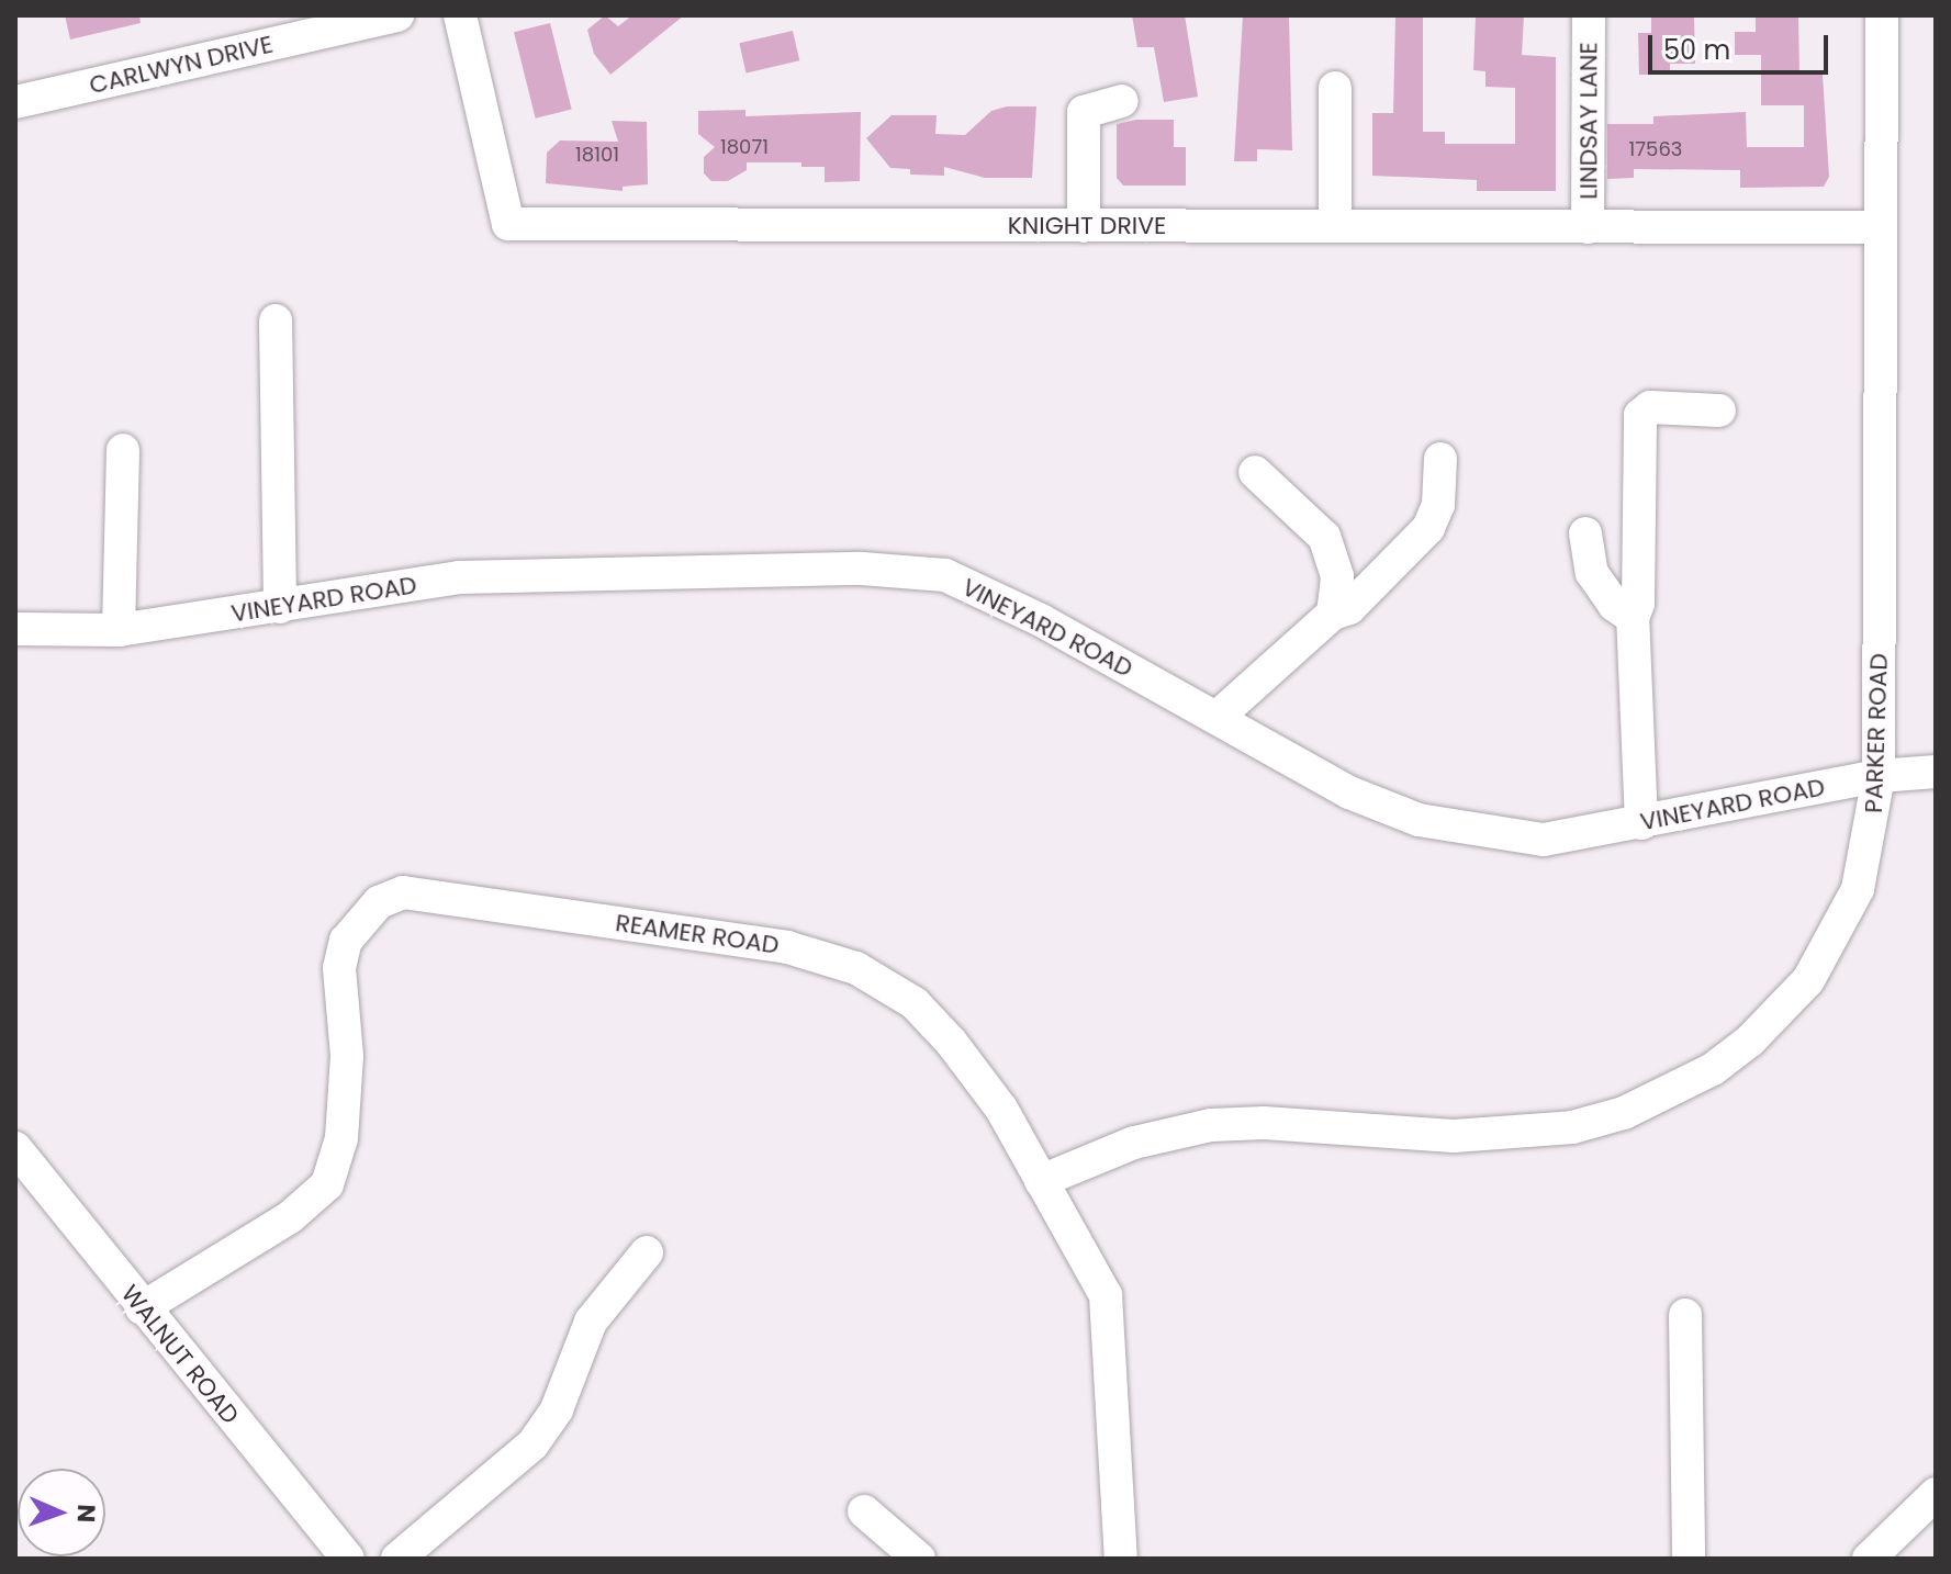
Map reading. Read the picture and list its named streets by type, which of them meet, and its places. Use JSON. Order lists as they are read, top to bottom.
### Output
{
  "streets": {
    "street": [
      "CARLWYN DRIVE",
      "LINDSAY LANE",
      "KNIGHT DRIVE",
      "VINEYARD ROAD",
      "PARKER ROAD",
      "REAMER ROAD",
      "WALNUT ROAD"
    ]
  },
  "crossings": [
    ["LINDSAY LANE", "KNIGHT DRIVE"],
    ["KNIGHT DRIVE", "PARKER ROAD"],
    ["VINEYARD ROAD", "PARKER ROAD"],
    ["PARKER ROAD", "REAMER ROAD"],
    ["REAMER ROAD", "WALNUT ROAD"]
  ],
  "house_numbers": ["18071", "17563", "18101"],
  "scale_bar": "50 m",
  "north": "right"
}
